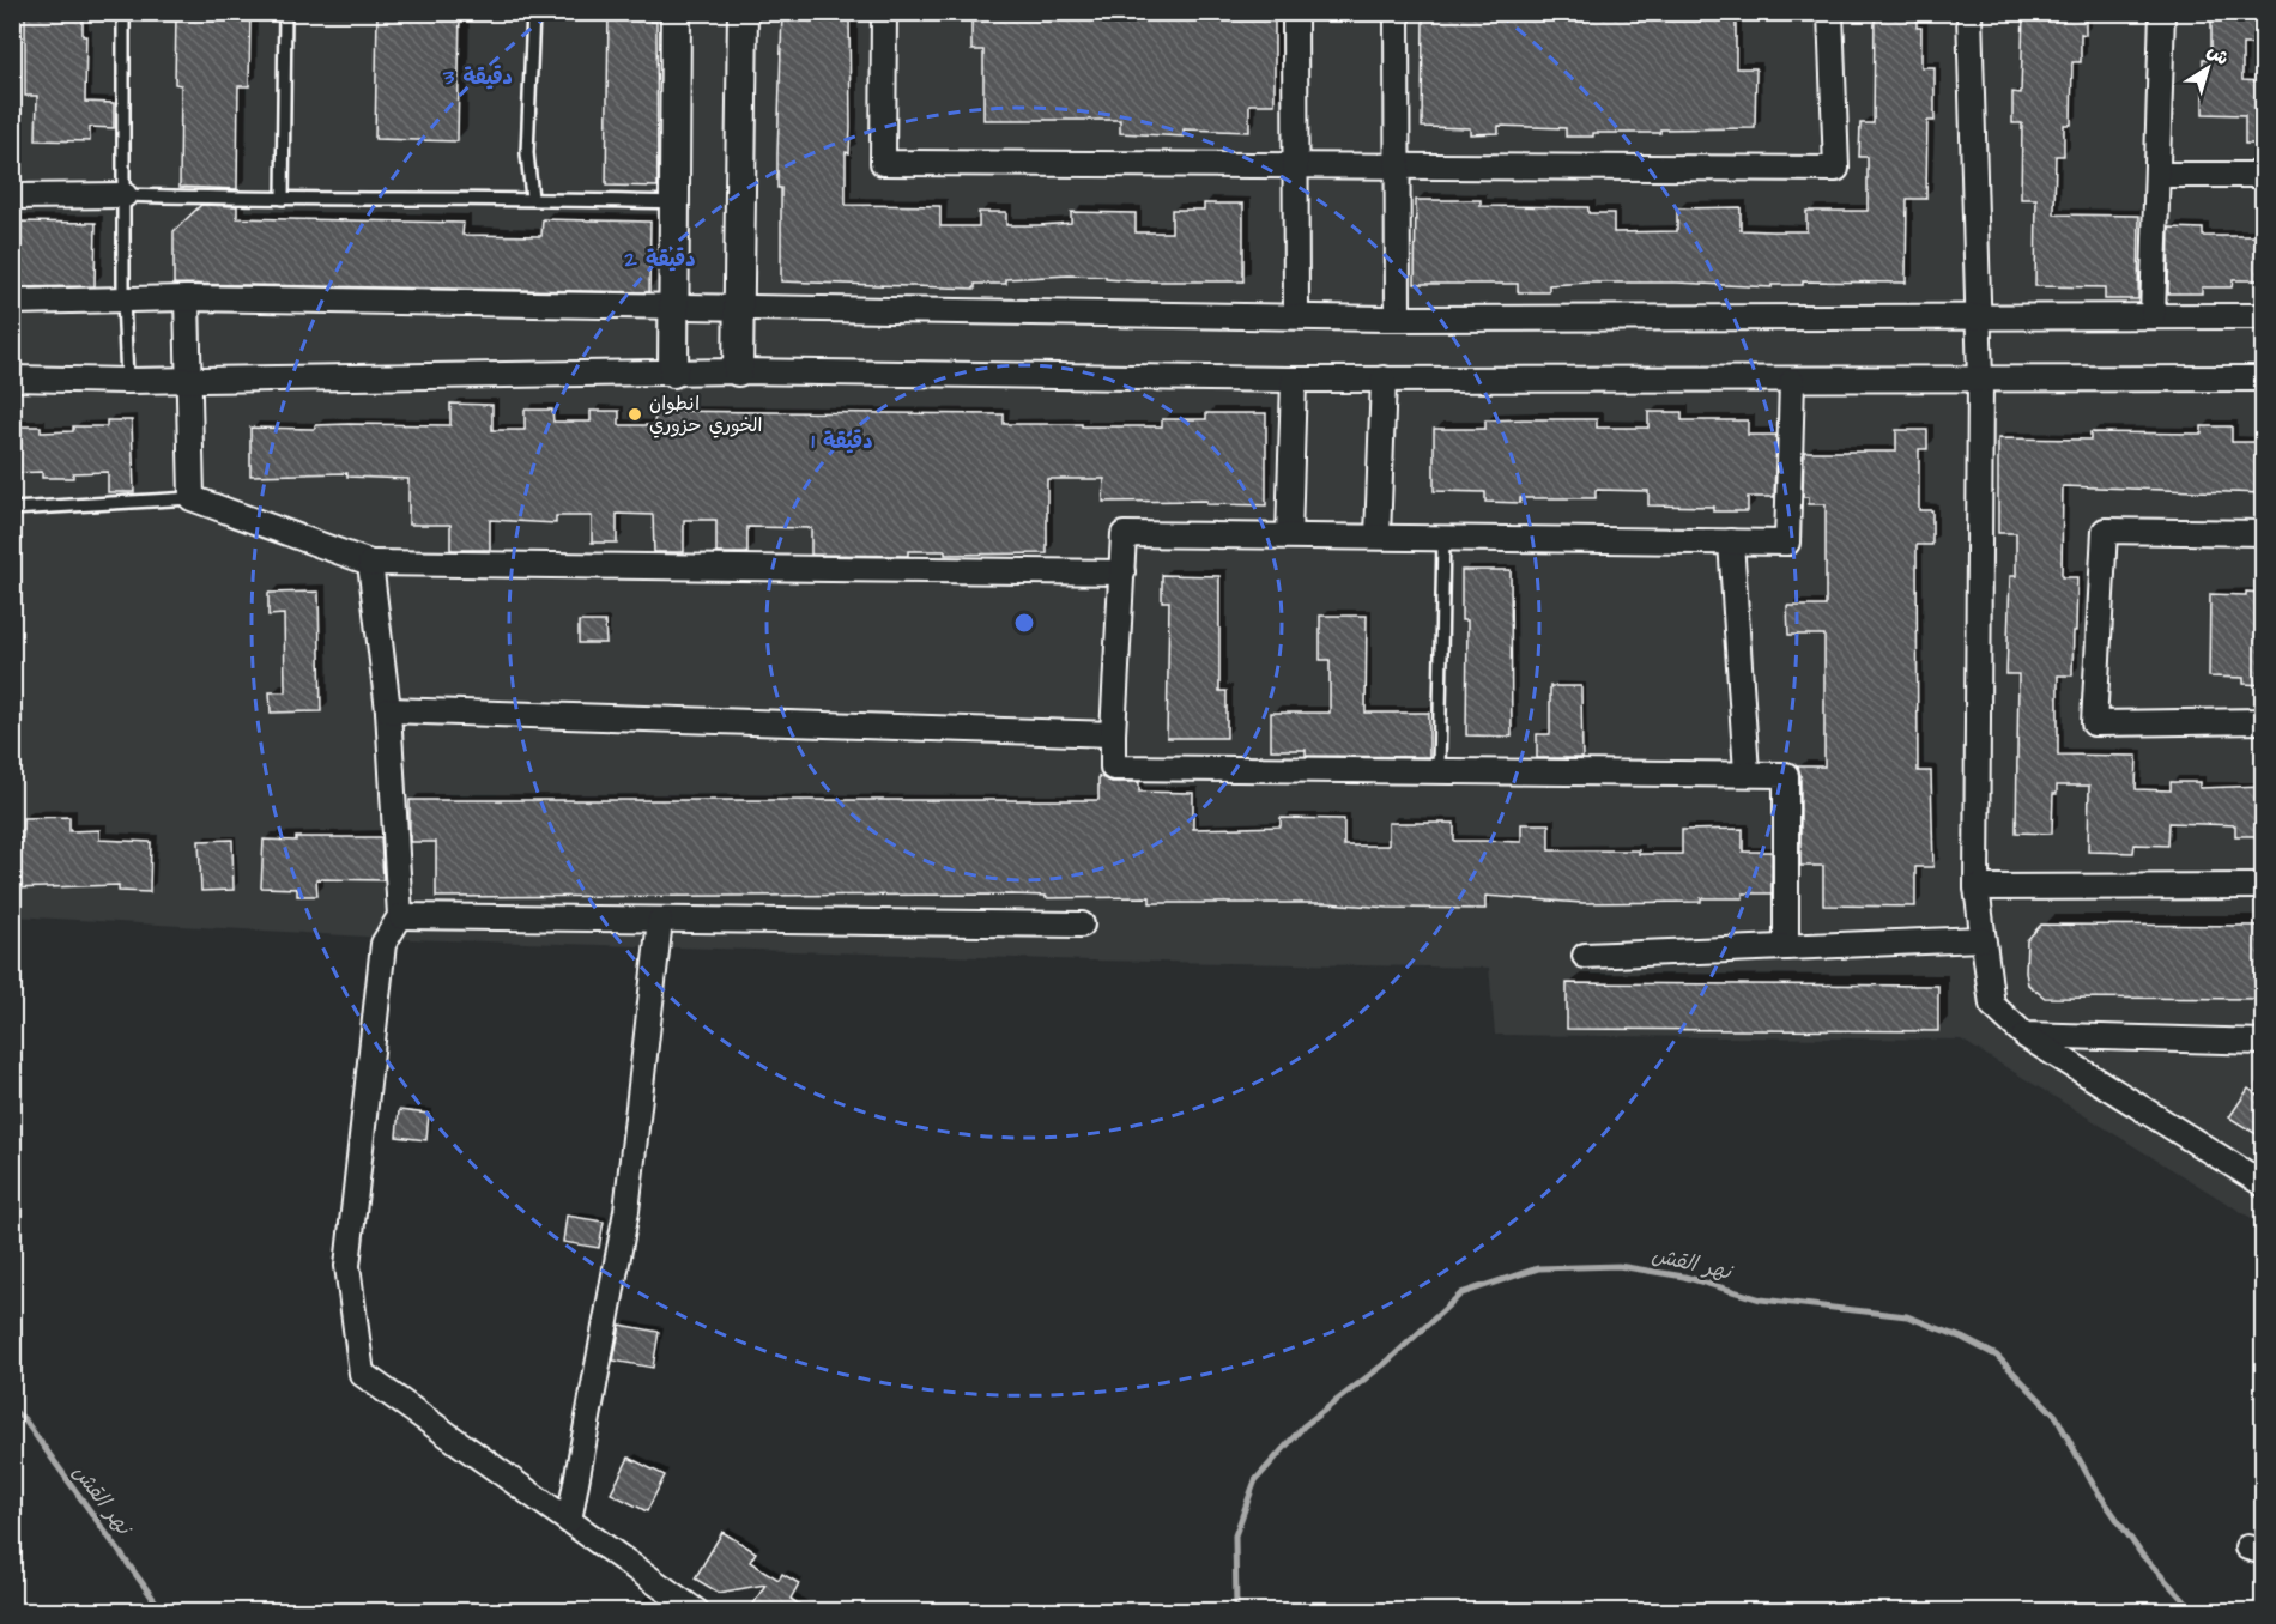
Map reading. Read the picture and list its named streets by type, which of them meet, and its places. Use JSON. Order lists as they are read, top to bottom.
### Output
{
  "water": ["نهر القش"],
  "places": ["انطوان الخوري حزوري"],
  "north": "top right",
  "rings": ["3 دقيقة", "2 دقيقة", "1 دقيقة"]
}
